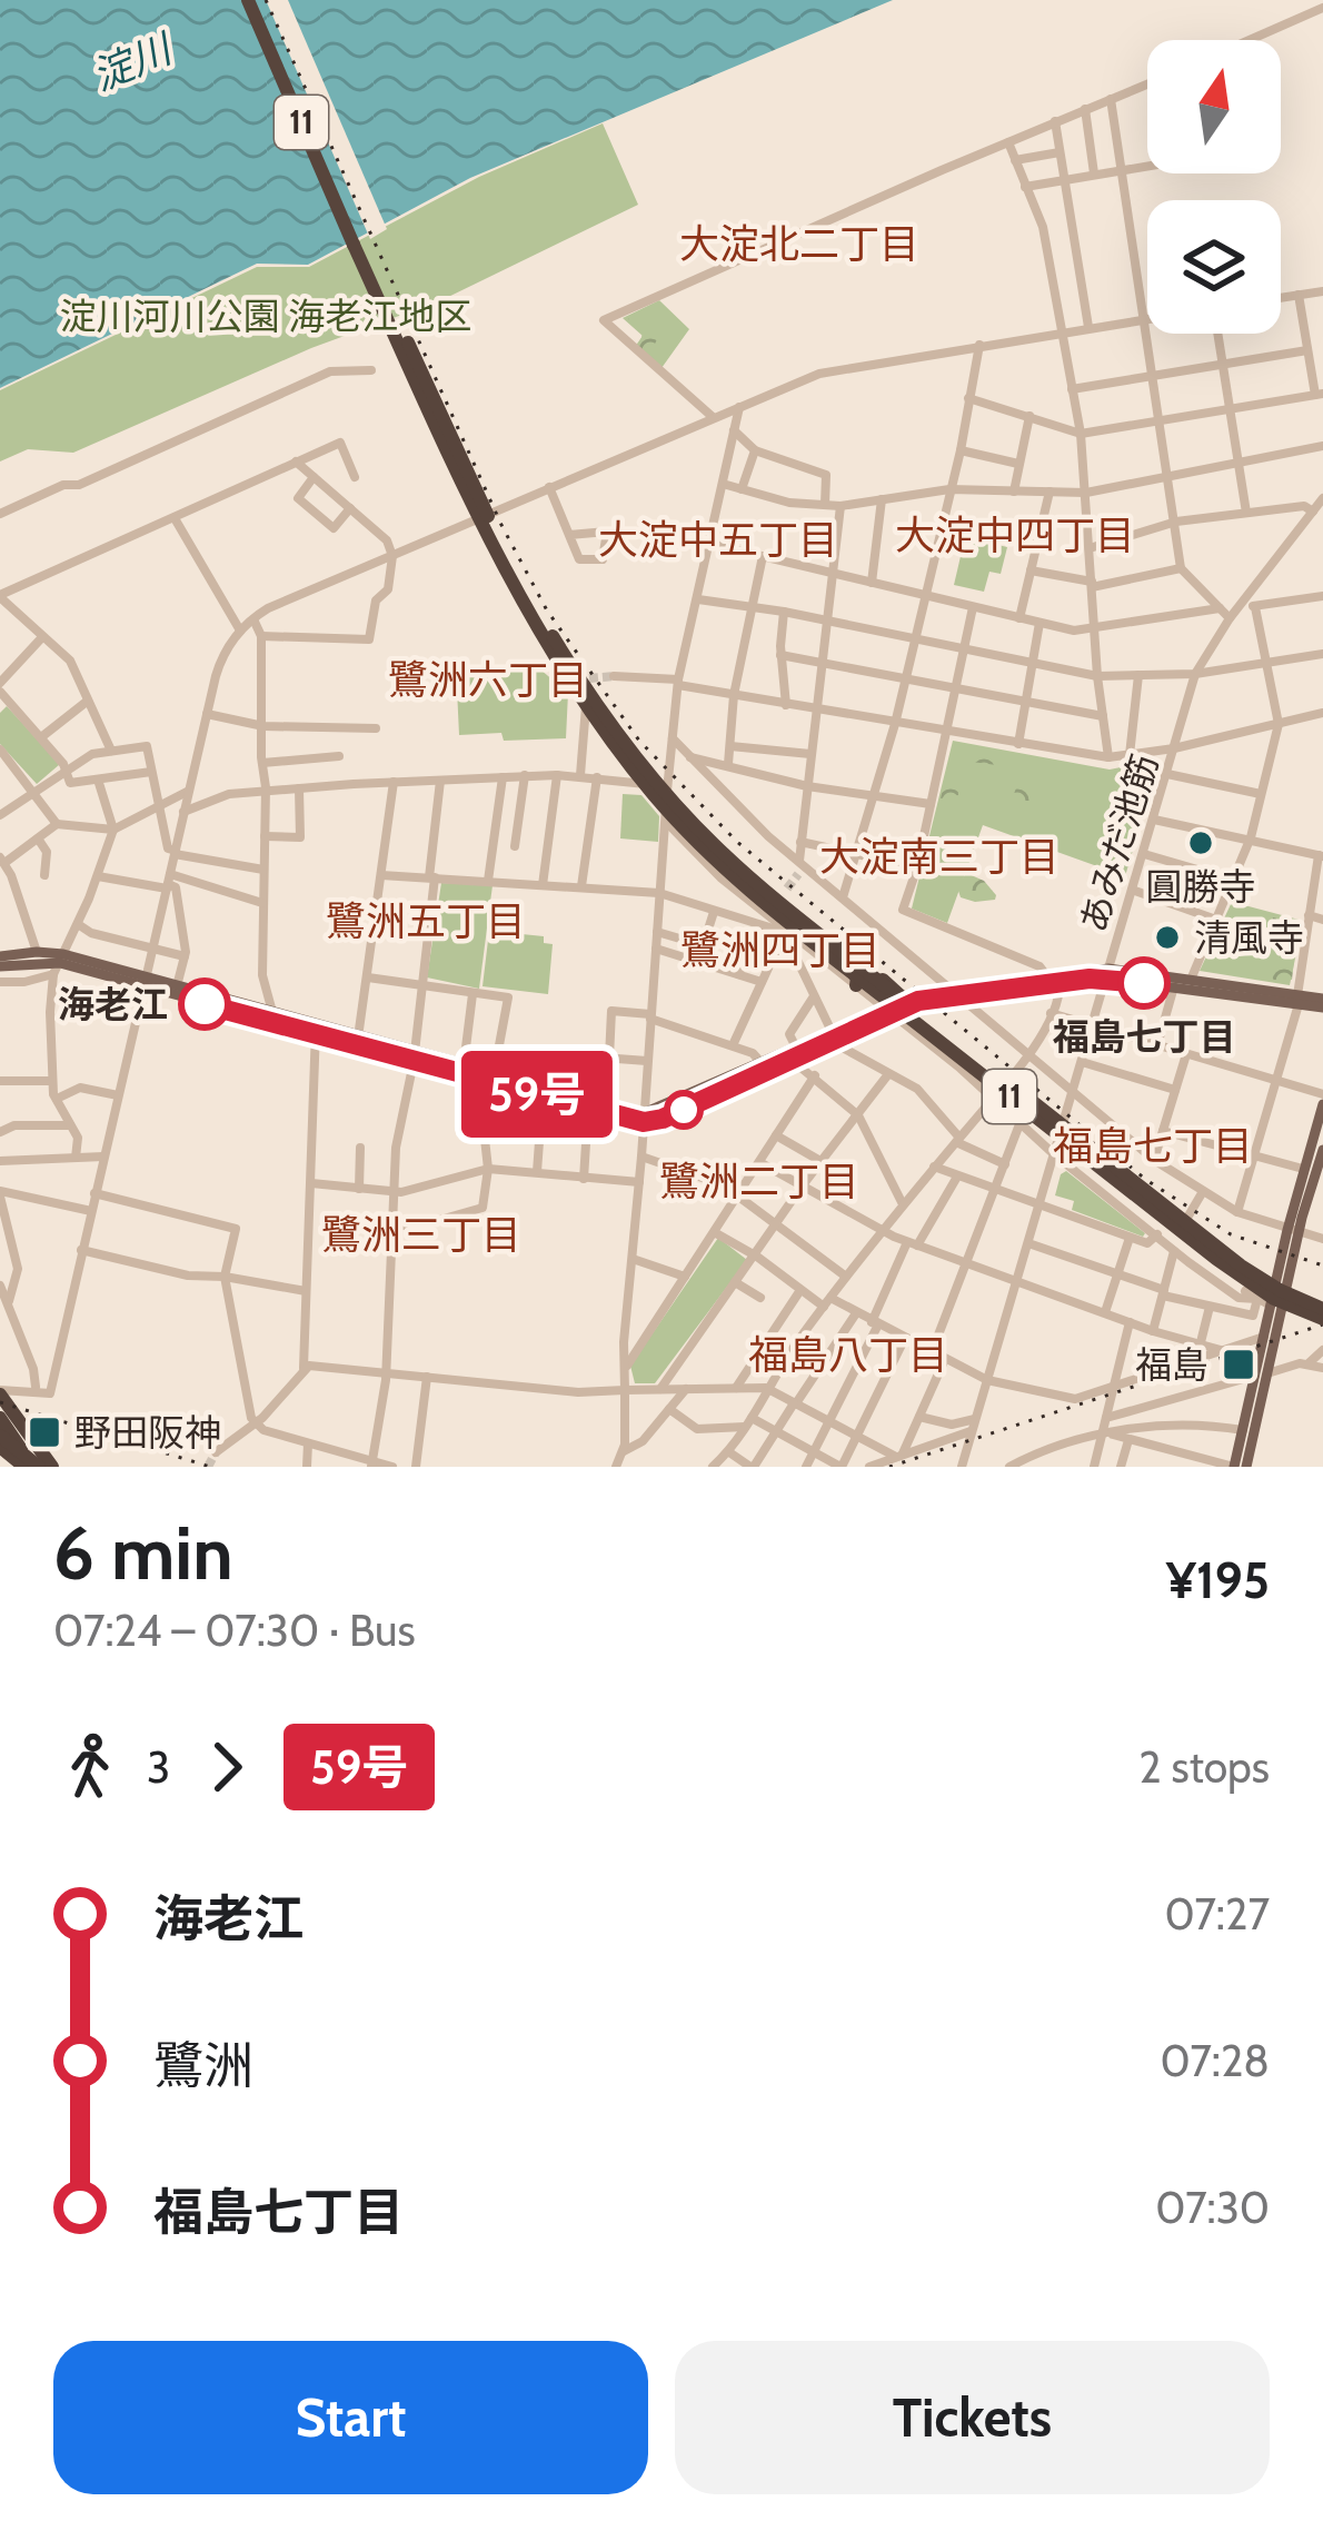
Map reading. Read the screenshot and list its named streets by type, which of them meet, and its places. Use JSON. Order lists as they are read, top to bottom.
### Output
{
  "streets": {
    "highway": ["11"],
    "street": ["あみだ池筋"]
  },
  "districts": [
    "大淀北二丁目",
    "大淀中四丁目",
    "大淀中五丁目",
    "鷺洲六丁目",
    "大淀南三丁目",
    "鷺洲五丁目",
    "鷺洲四丁目",
    "福島七丁目",
    "鷺洲二丁目",
    "鷺洲三丁目",
    "福島八丁目"
  ],
  "water": ["淀川"],
  "parks": ["淀川河川公園 海老江地区"],
  "places": {
    "other": [
      "圓勝寺",
      "清風寺",
      "福島七丁目",
      "海老江"
    ],
    "transit": ["福島", "野田阪神"]
  },
  "lines": ["bus line 59号"],
  "north": "top",
  "page": {
    "on_map": "59号",
    "heading": ["6 min", "07:24 – 07:30 · Bus", "¥195"],
    "legs": ["3", "59号", "2 stops"],
    "list": [
      {
        "name": "海老江",
        "value": "07:27"
      },
      {
        "name": "鷺洲",
        "value": "07:28"
      },
      {
        "name": "福島七丁目",
        "value": "07:30"
      }
    ],
    "buttons": ["Start", "Tickets"]
  }
}
